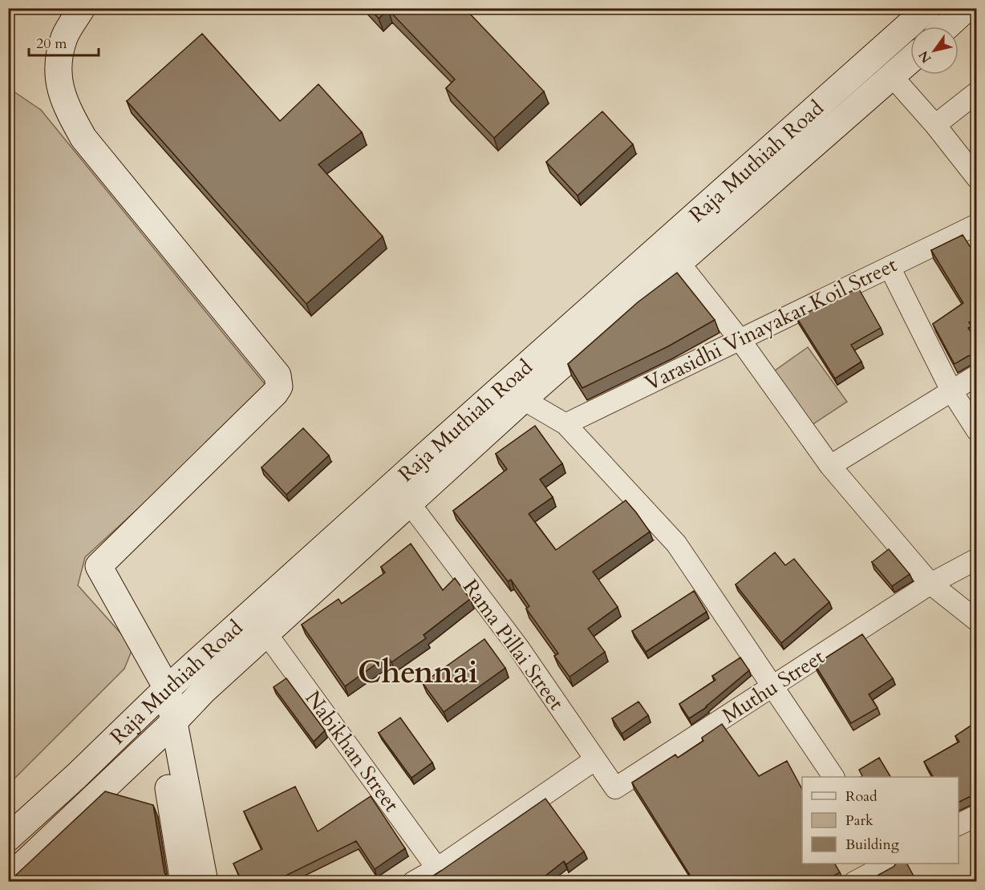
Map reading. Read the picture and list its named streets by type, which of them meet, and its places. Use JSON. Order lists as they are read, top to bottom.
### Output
{
  "streets": {
    "main road": ["Raja Muthiah Road"],
    "street": [
      "Varasidhi Vinayakar Koil Street",
      "Rama Pillai Street",
      "Muthu Street",
      "Nabikhan Street"
    ]
  },
  "crossings": [
    ["Raja Muthiah Road", "Rama Pillai Street"],
    ["Raja Muthiah Road", "Nabikhan Street"],
    ["Rama Pillai Street", "Muthu Street"]
  ],
  "districts": ["Chennai"],
  "legend": ["Road", "Park", "Building"],
  "scale_bar": "20 m",
  "north": "bottom left"
}
